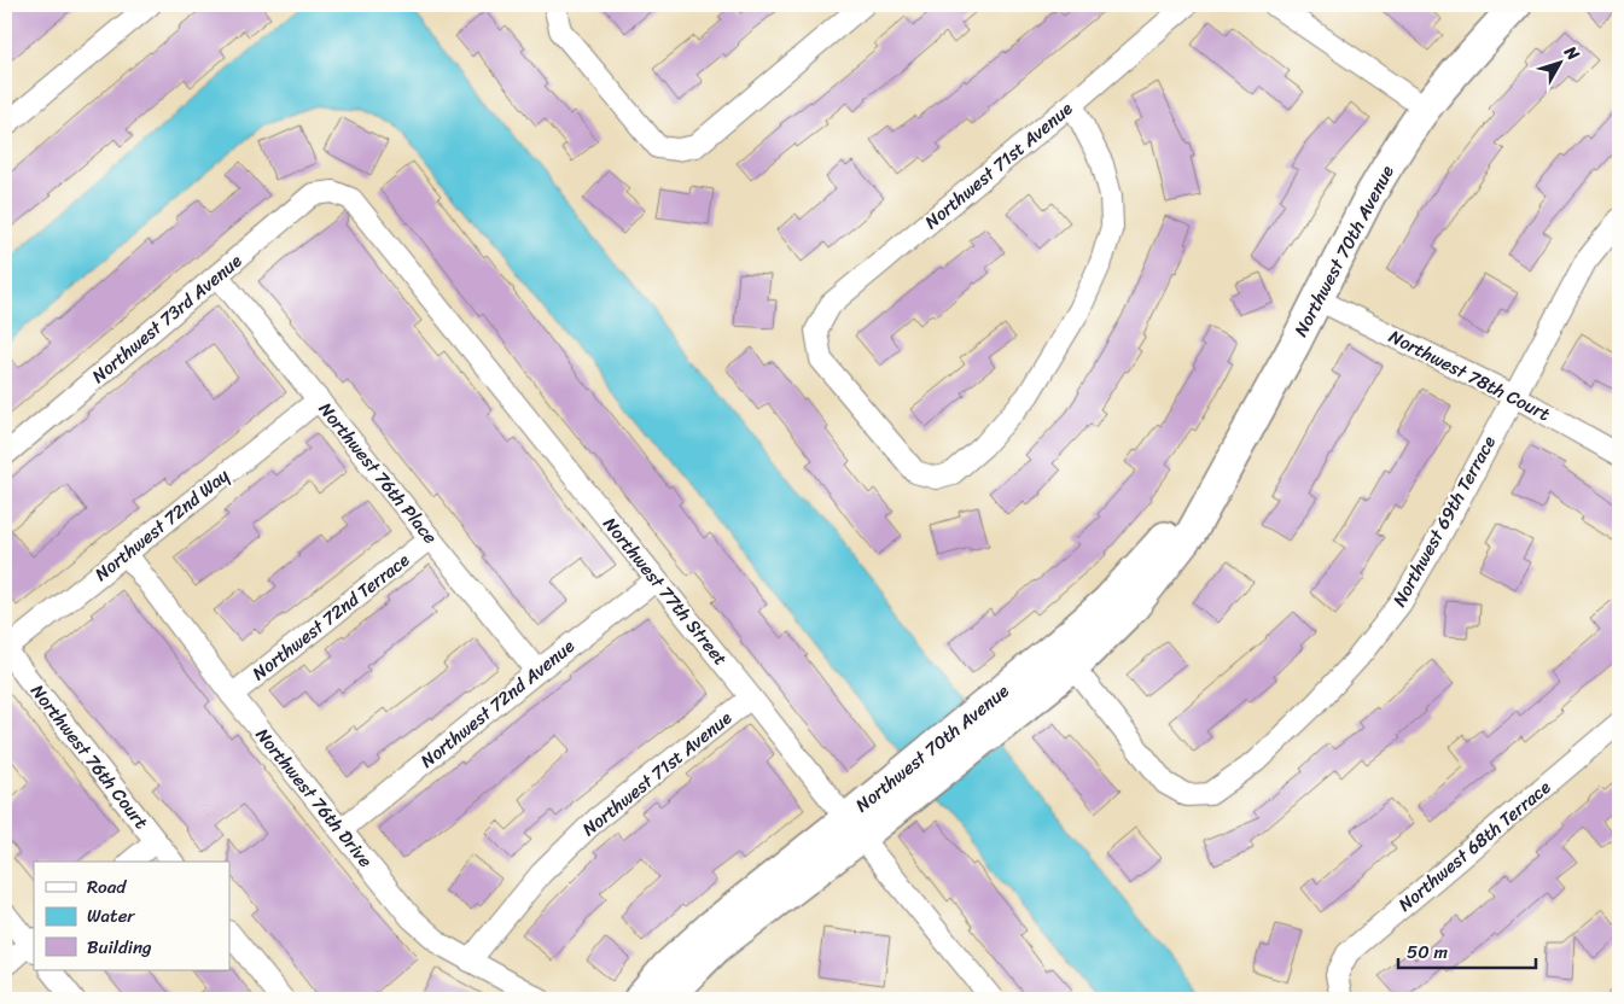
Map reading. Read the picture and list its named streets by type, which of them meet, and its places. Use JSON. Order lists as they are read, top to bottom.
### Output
{
  "streets": {
    "street": [
      "Northwest 71st Avenue",
      "Northwest 70th Avenue",
      "Northwest 73rd Avenue",
      "Northwest 78th Court",
      "Northwest 76th Place",
      "Northwest 69th Terrace",
      "Northwest 72nd Way",
      "Northwest 77th Street",
      "Northwest 72nd Terrace",
      "Northwest 72nd Avenue",
      "Northwest 76th Court",
      "Northwest 76th Drive",
      "Northwest 68th Terrace"
    ]
  },
  "crossings": [
    ["Northwest 71st Avenue", "Northwest 77th Street"],
    ["Northwest 71st Avenue", "Northwest 76th Drive"],
    ["Northwest 70th Avenue", "Northwest 78th Court"],
    ["Northwest 70th Avenue", "Northwest 69th Terrace"],
    ["Northwest 70th Avenue", "Northwest 77th Street"],
    ["Northwest 73rd Avenue", "Northwest 76th Place"],
    ["Northwest 73rd Avenue", "Northwest 77th Street"],
    ["Northwest 78th Court", "Northwest 69th Terrace"],
    ["Northwest 76th Place", "Northwest 72nd Way"],
    ["Northwest 76th Place", "Northwest 72nd Terrace"],
    ["Northwest 76th Place", "Northwest 72nd Avenue"],
    ["Northwest 72nd Way", "Northwest 76th Court"],
    ["Northwest 72nd Way", "Northwest 76th Drive"],
    ["Northwest 77th Street", "Northwest 72nd Avenue"],
    ["Northwest 72nd Terrace", "Northwest 76th Drive"],
    ["Northwest 72nd Avenue", "Northwest 76th Drive"]
  ],
  "legend": ["Road", "Water", "Building"],
  "scale_bar": "50 m",
  "north": "top right"
}
